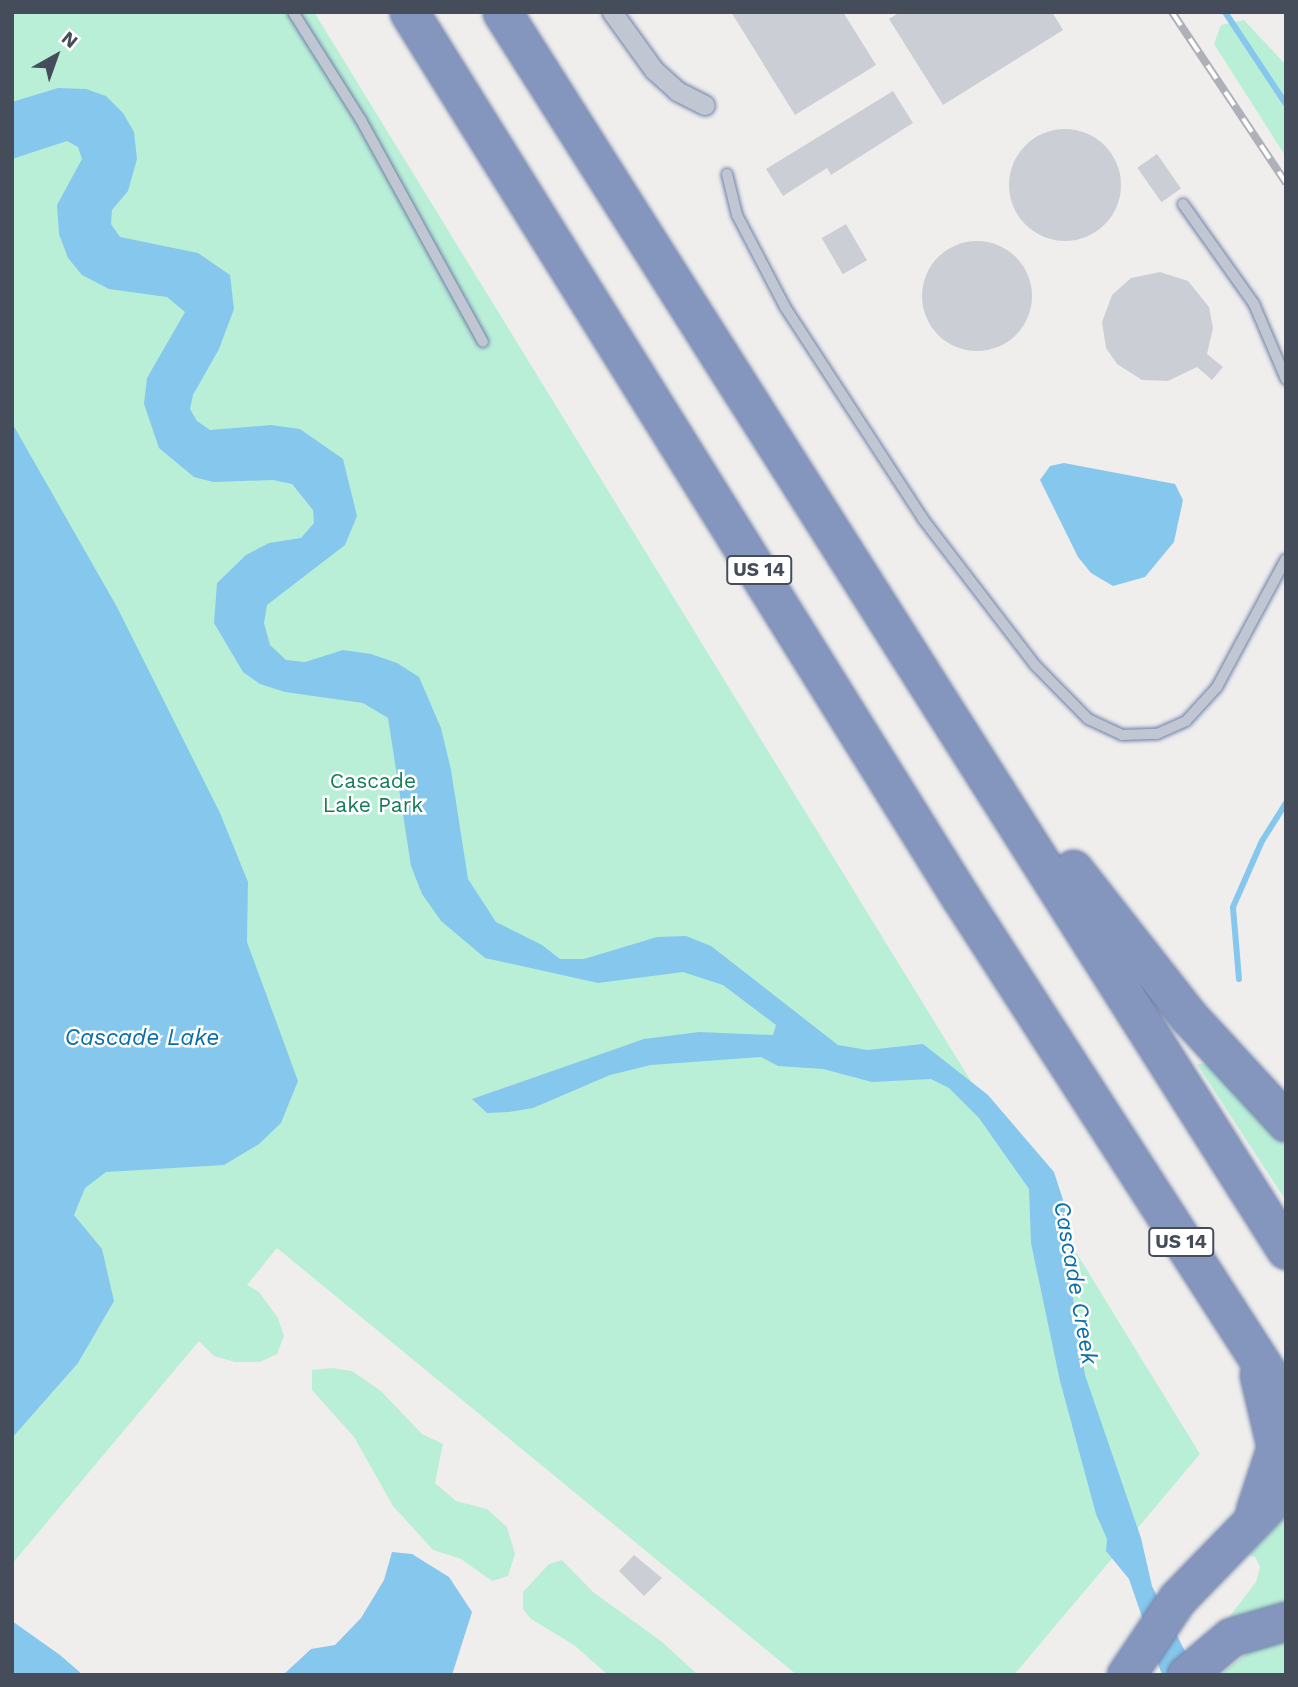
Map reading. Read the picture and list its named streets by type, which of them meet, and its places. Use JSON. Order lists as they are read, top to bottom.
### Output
{
  "streets": {
    "highway": ["US 14"]
  },
  "water": ["Cascade Lake", "Cascade Creek"],
  "parks": ["Cascade Lake Park"],
  "north": "top right"
}
